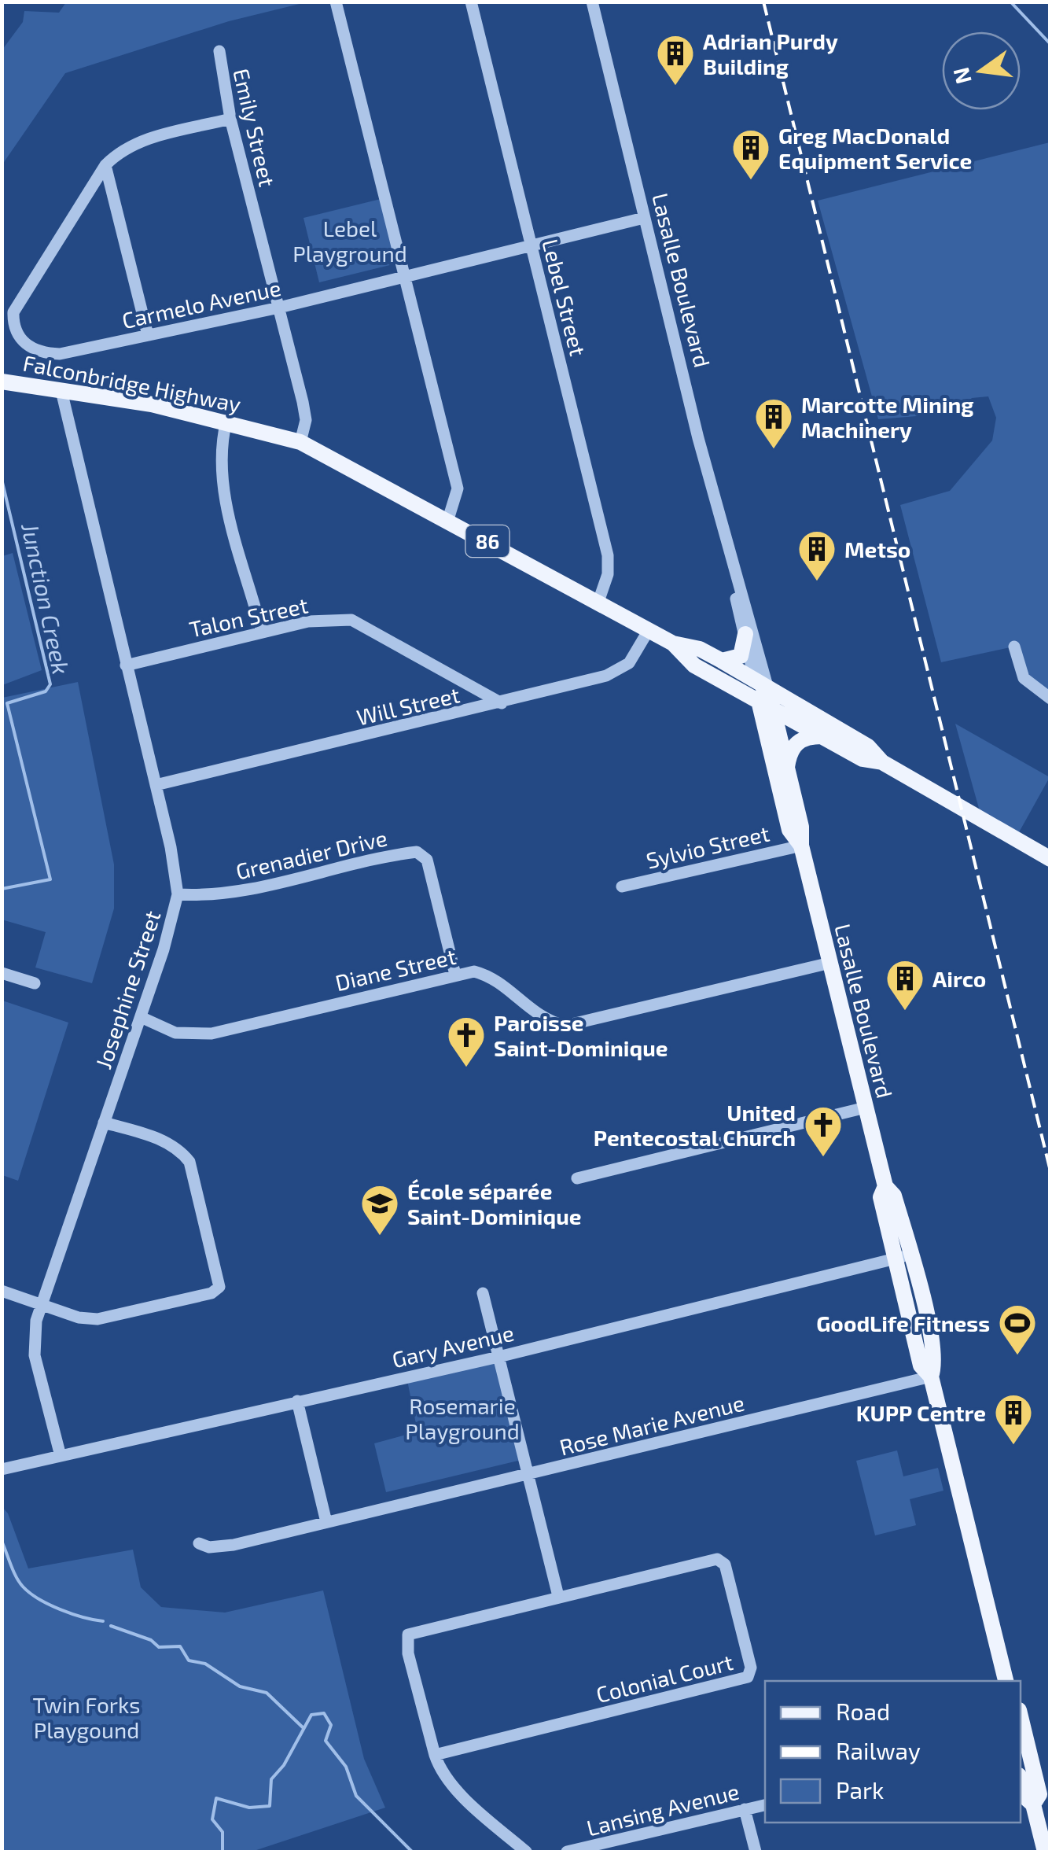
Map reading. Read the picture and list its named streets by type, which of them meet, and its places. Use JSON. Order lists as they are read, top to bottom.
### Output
{
  "streets": {
    "main road": ["Lasalle Boulevard", "Falconbridge Highway", "86"],
    "street": [
      "Emily Street",
      "Lebel Street",
      "Carmelo Avenue",
      "Talon Street",
      "Will Street",
      "Sylvio Street",
      "Grenadier Drive",
      "Diane Street",
      "Josephine Street",
      "Gary Avenue",
      "Rose Marie Avenue",
      "Colonial Court",
      "Lansing Avenue"
    ]
  },
  "crossings": [
    ["Emily Street", "Carmelo Avenue"],
    ["Emily Street", "Falconbridge Highway"],
    ["Lasalle Boulevard", "Carmelo Avenue"],
    ["Lasalle Boulevard", "Falconbridge Highway"],
    ["Lasalle Boulevard", "Sylvio Street"],
    ["Lasalle Boulevard", "Diane Street"],
    ["Lasalle Boulevard", "Gary Avenue"],
    ["Lasalle Boulevard", "Rose Marie Avenue"],
    ["Lebel Street", "Carmelo Avenue"],
    ["Lebel Street", "Falconbridge Highway"],
    ["Falconbridge Highway", "Will Street"],
    ["Falconbridge Highway", "Josephine Street"],
    ["Talon Street", "Will Street"],
    ["Talon Street", "Josephine Street"],
    ["Will Street", "Josephine Street"],
    ["Grenadier Drive", "Diane Street"],
    ["Grenadier Drive", "Josephine Street"],
    ["Diane Street", "Josephine Street"],
    ["Josephine Street", "Gary Avenue"]
  ],
  "water": ["Junction Creek"],
  "parks": ["Lebel Playground", "Rosemarie Playground", "Twin Forks Playgound"],
  "places": {
    "building": [
      "Adrian Purdy Building",
      "Greg MacDonald Equipment Service",
      "Marcotte Mining Machinery",
      "Metso",
      "Airco",
      "KUPP Centre"
    ],
    "church": ["Paroisse Saint-Dominique", "United Pentecostal Church"],
    "school or university": ["École séparée Saint-Dominique"],
    "sports": ["GoodLife Fitness"]
  },
  "legend": ["Road", "Railway", "Park"],
  "north": "left"
}
